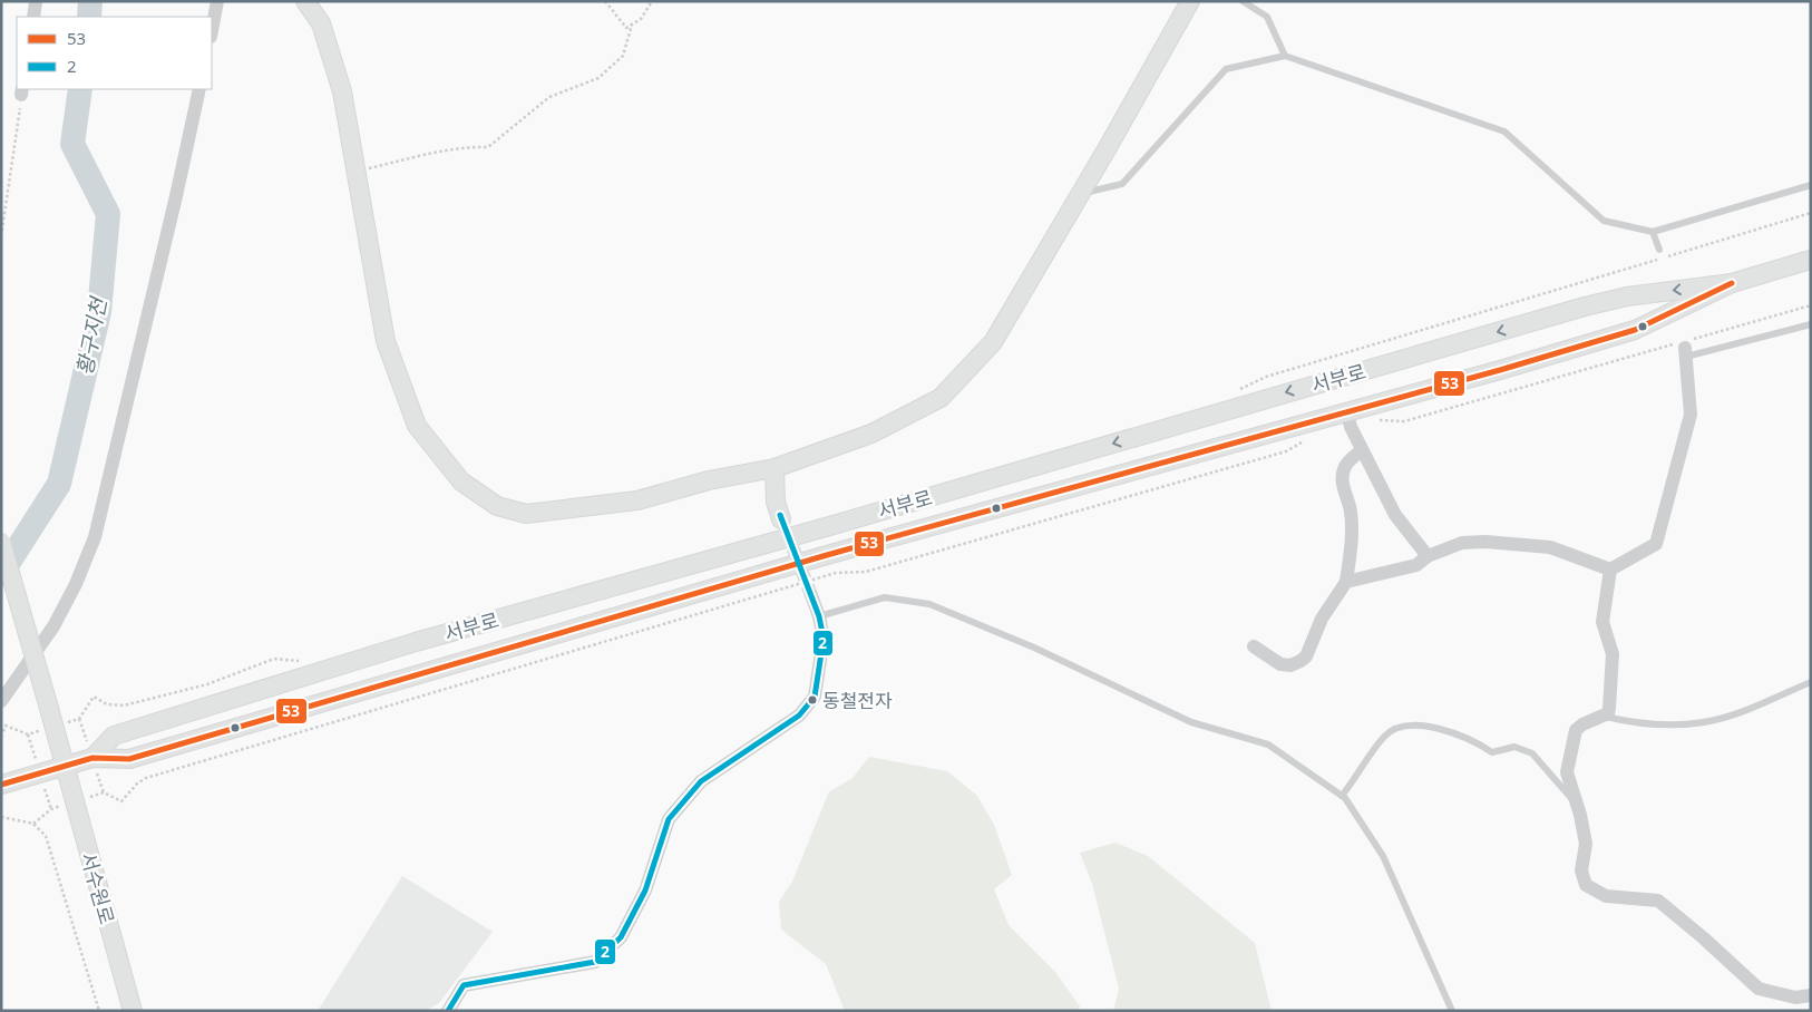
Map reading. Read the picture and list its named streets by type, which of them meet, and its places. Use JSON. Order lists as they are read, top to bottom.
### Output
{
  "streets": {
    "main road": ["서부로", "서수원로"]
  },
  "crossings": [
    ["서부로", "서수원로"]
  ],
  "water": ["황구지천"],
  "places": ["동철전자"],
  "lines": ["transit line 53", "transit line 2"],
  "legend": ["53", "2"]
}
